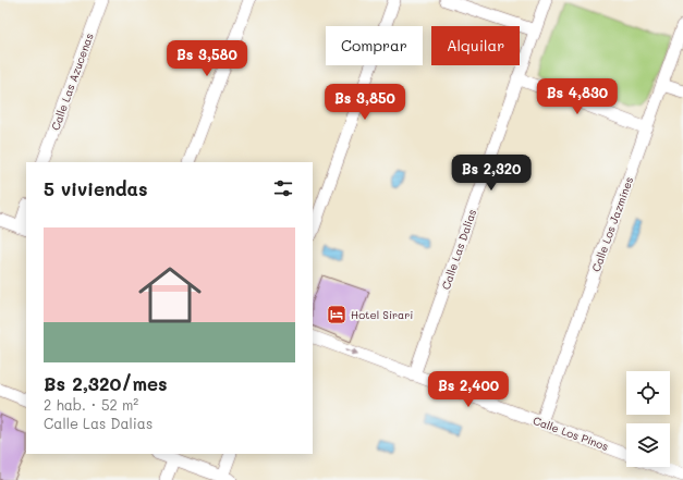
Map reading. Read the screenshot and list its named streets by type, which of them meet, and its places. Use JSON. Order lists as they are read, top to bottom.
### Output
{
  "streets": {
    "street": [
      "Calle Las Azucenas",
      "Calle Los Jazmines",
      "Calle Las Dalias",
      "Calle Los Pinos"
    ]
  },
  "crossings": [
    ["Calle Los Jazmines", "Calle Los Pinos"],
    ["Calle Las Dalias", "Calle Los Pinos"]
  ],
  "places": {
    "hotel": ["Hotel Sirari"]
  },
  "page": {
    "chip": ["Comprar", "Alquilar"],
    "price": [
      "Bs 3,580",
      "Bs 4,830",
      "Bs 3,850",
      "Bs 2,320",
      "Bs 2,400"
    ],
    "heading": "5 viviendas",
    "list": [
      {
        "name": "Bs 2,320/mes",
        "note": "2 hab. · 52 m² · Calle Las Dalias"
      }
    ]
  }
}
